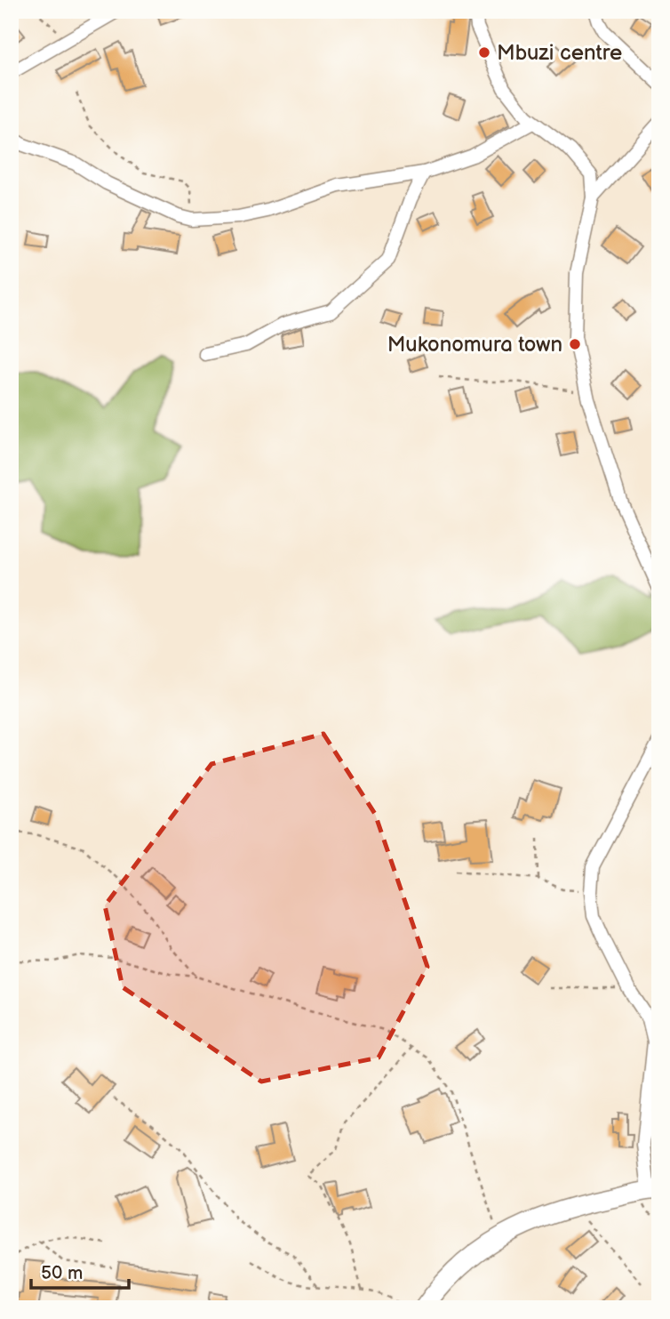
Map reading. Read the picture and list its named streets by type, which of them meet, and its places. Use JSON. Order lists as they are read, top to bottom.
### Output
{
  "places": ["Mbuzi centre", "Mukonomura town"],
  "scale_bar": "50 m"
}
